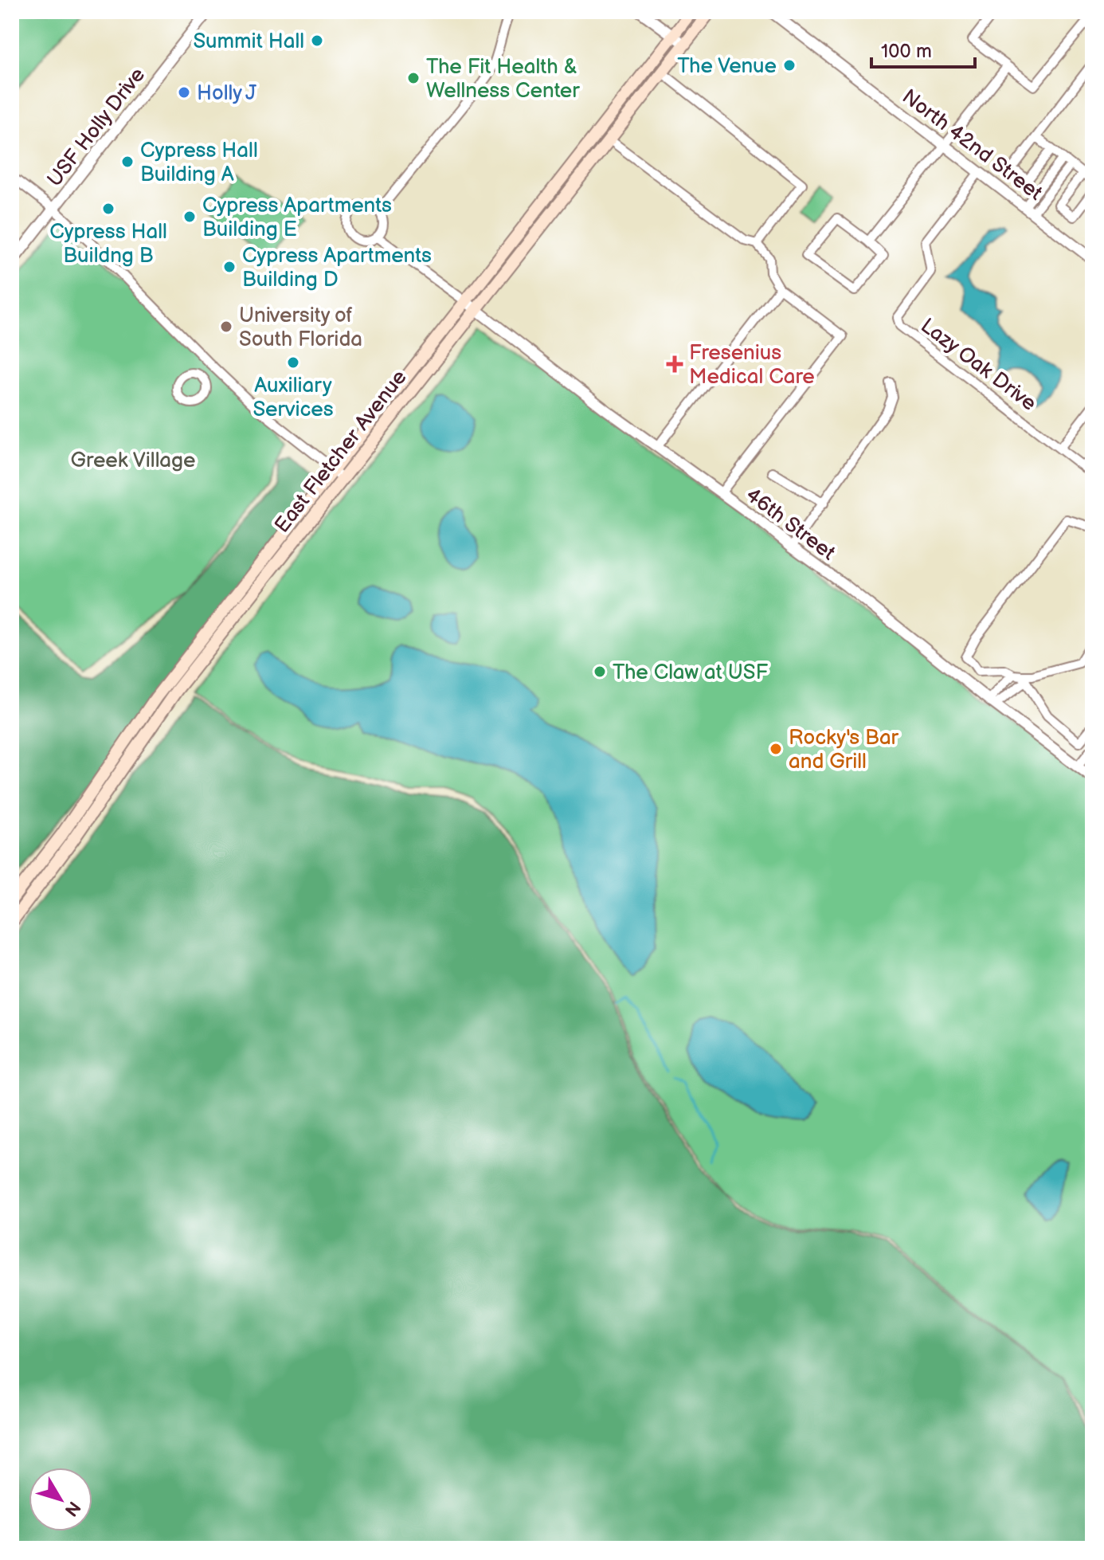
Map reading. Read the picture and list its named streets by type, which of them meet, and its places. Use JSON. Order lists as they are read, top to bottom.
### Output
{
  "streets": {
    "main road": ["East Fletcher Avenue"],
    "street": [
      "USF Holly Drive",
      "North 42nd Street",
      "Lazy Oak Drive",
      "46th Street"
    ]
  },
  "crossings": [
    ["North 42nd Street", "Lazy Oak Drive"],
    ["East Fletcher Avenue", "46th Street"]
  ],
  "parks": ["Greek Village"],
  "places": {
    "other": [
      "Summit Hall",
      "The Venue",
      "The Fit Health & Wellness Center",
      "Holly J",
      "Cypress Hall Building A",
      "Cypress Hall Buildng B",
      "Cypress Apartments Building E",
      "Cypress Apartments Building D",
      "University of South Florida",
      "Auxiliary Services",
      "The Claw at USF",
      "Rocky's Bar and Grill"
    ],
    "health": ["Fresenius Medical Care"]
  },
  "scale_bar": "100 m",
  "north": "bottom right"
}
